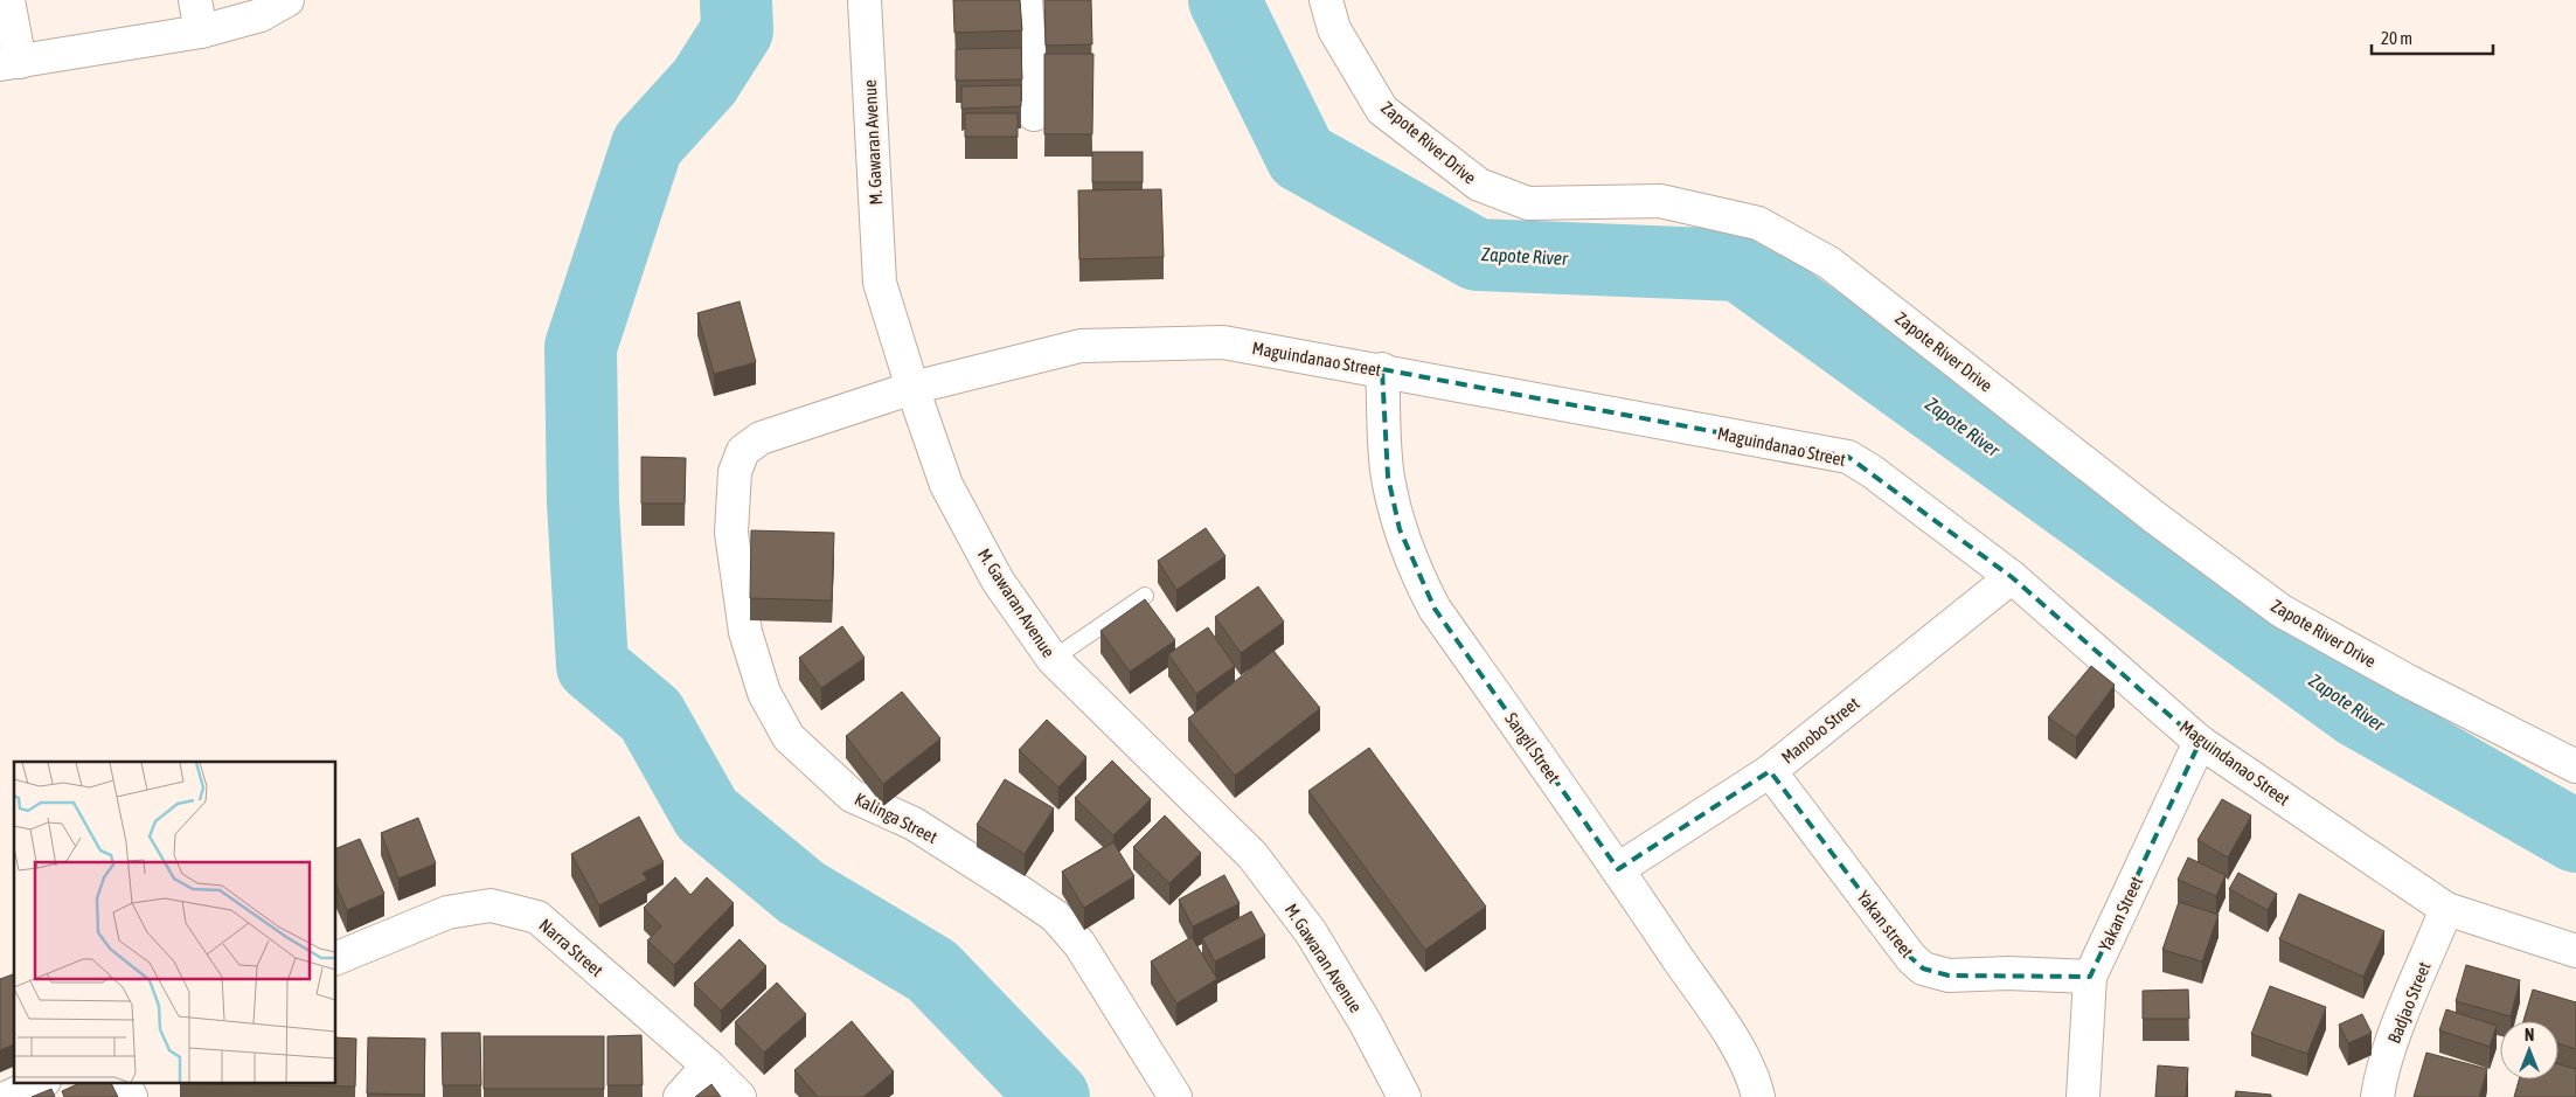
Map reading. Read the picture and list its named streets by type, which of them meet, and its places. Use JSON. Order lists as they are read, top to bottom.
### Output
{
  "streets": {
    "street": [
      "M. Gawaran Avenue",
      "Zapote River Drive",
      "Maguindanao Street",
      "Manobo Street",
      "Sangil Street",
      "Kalinga Street",
      "Yakan Street",
      "Yakan street",
      "Narra Street",
      "Badjao Street"
    ]
  },
  "crossings": [
    ["M. Gawaran Avenue", "Maguindanao Street"],
    ["M. Gawaran Avenue", "Kalinga Street"],
    ["Maguindanao Street", "Manobo Street"],
    ["Maguindanao Street", "Sangil Street"],
    ["Maguindanao Street", "Kalinga Street"],
    ["Maguindanao Street", "Yakan Street"],
    ["Maguindanao Street", "Badjao Street"],
    ["Manobo Street", "Sangil Street"],
    ["Manobo Street", "Yakan street"],
    ["Yakan Street", "Yakan street"]
  ],
  "water": ["Zapote River"],
  "scale_bar": "20 m",
  "north": "top"
}
